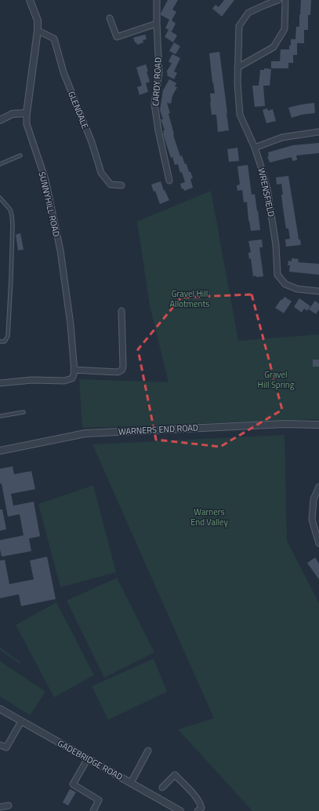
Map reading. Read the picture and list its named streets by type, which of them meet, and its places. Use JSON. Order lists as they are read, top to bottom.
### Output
{
  "streets": {
    "street": [
      "CARDY ROAD",
      "GLENDALE",
      "WRENSFIELD",
      "SUNNYHILL ROAD",
      "WARNERS END ROAD",
      "GADEBRIDGE ROAD"
    ]
  },
  "crossings": [
    ["GLENDALE", "SUNNYHILL ROAD"]
  ],
  "parks": ["Gravel Hill Allotments", "Gravel Hill Spring", "Warners End Valley"]
}
